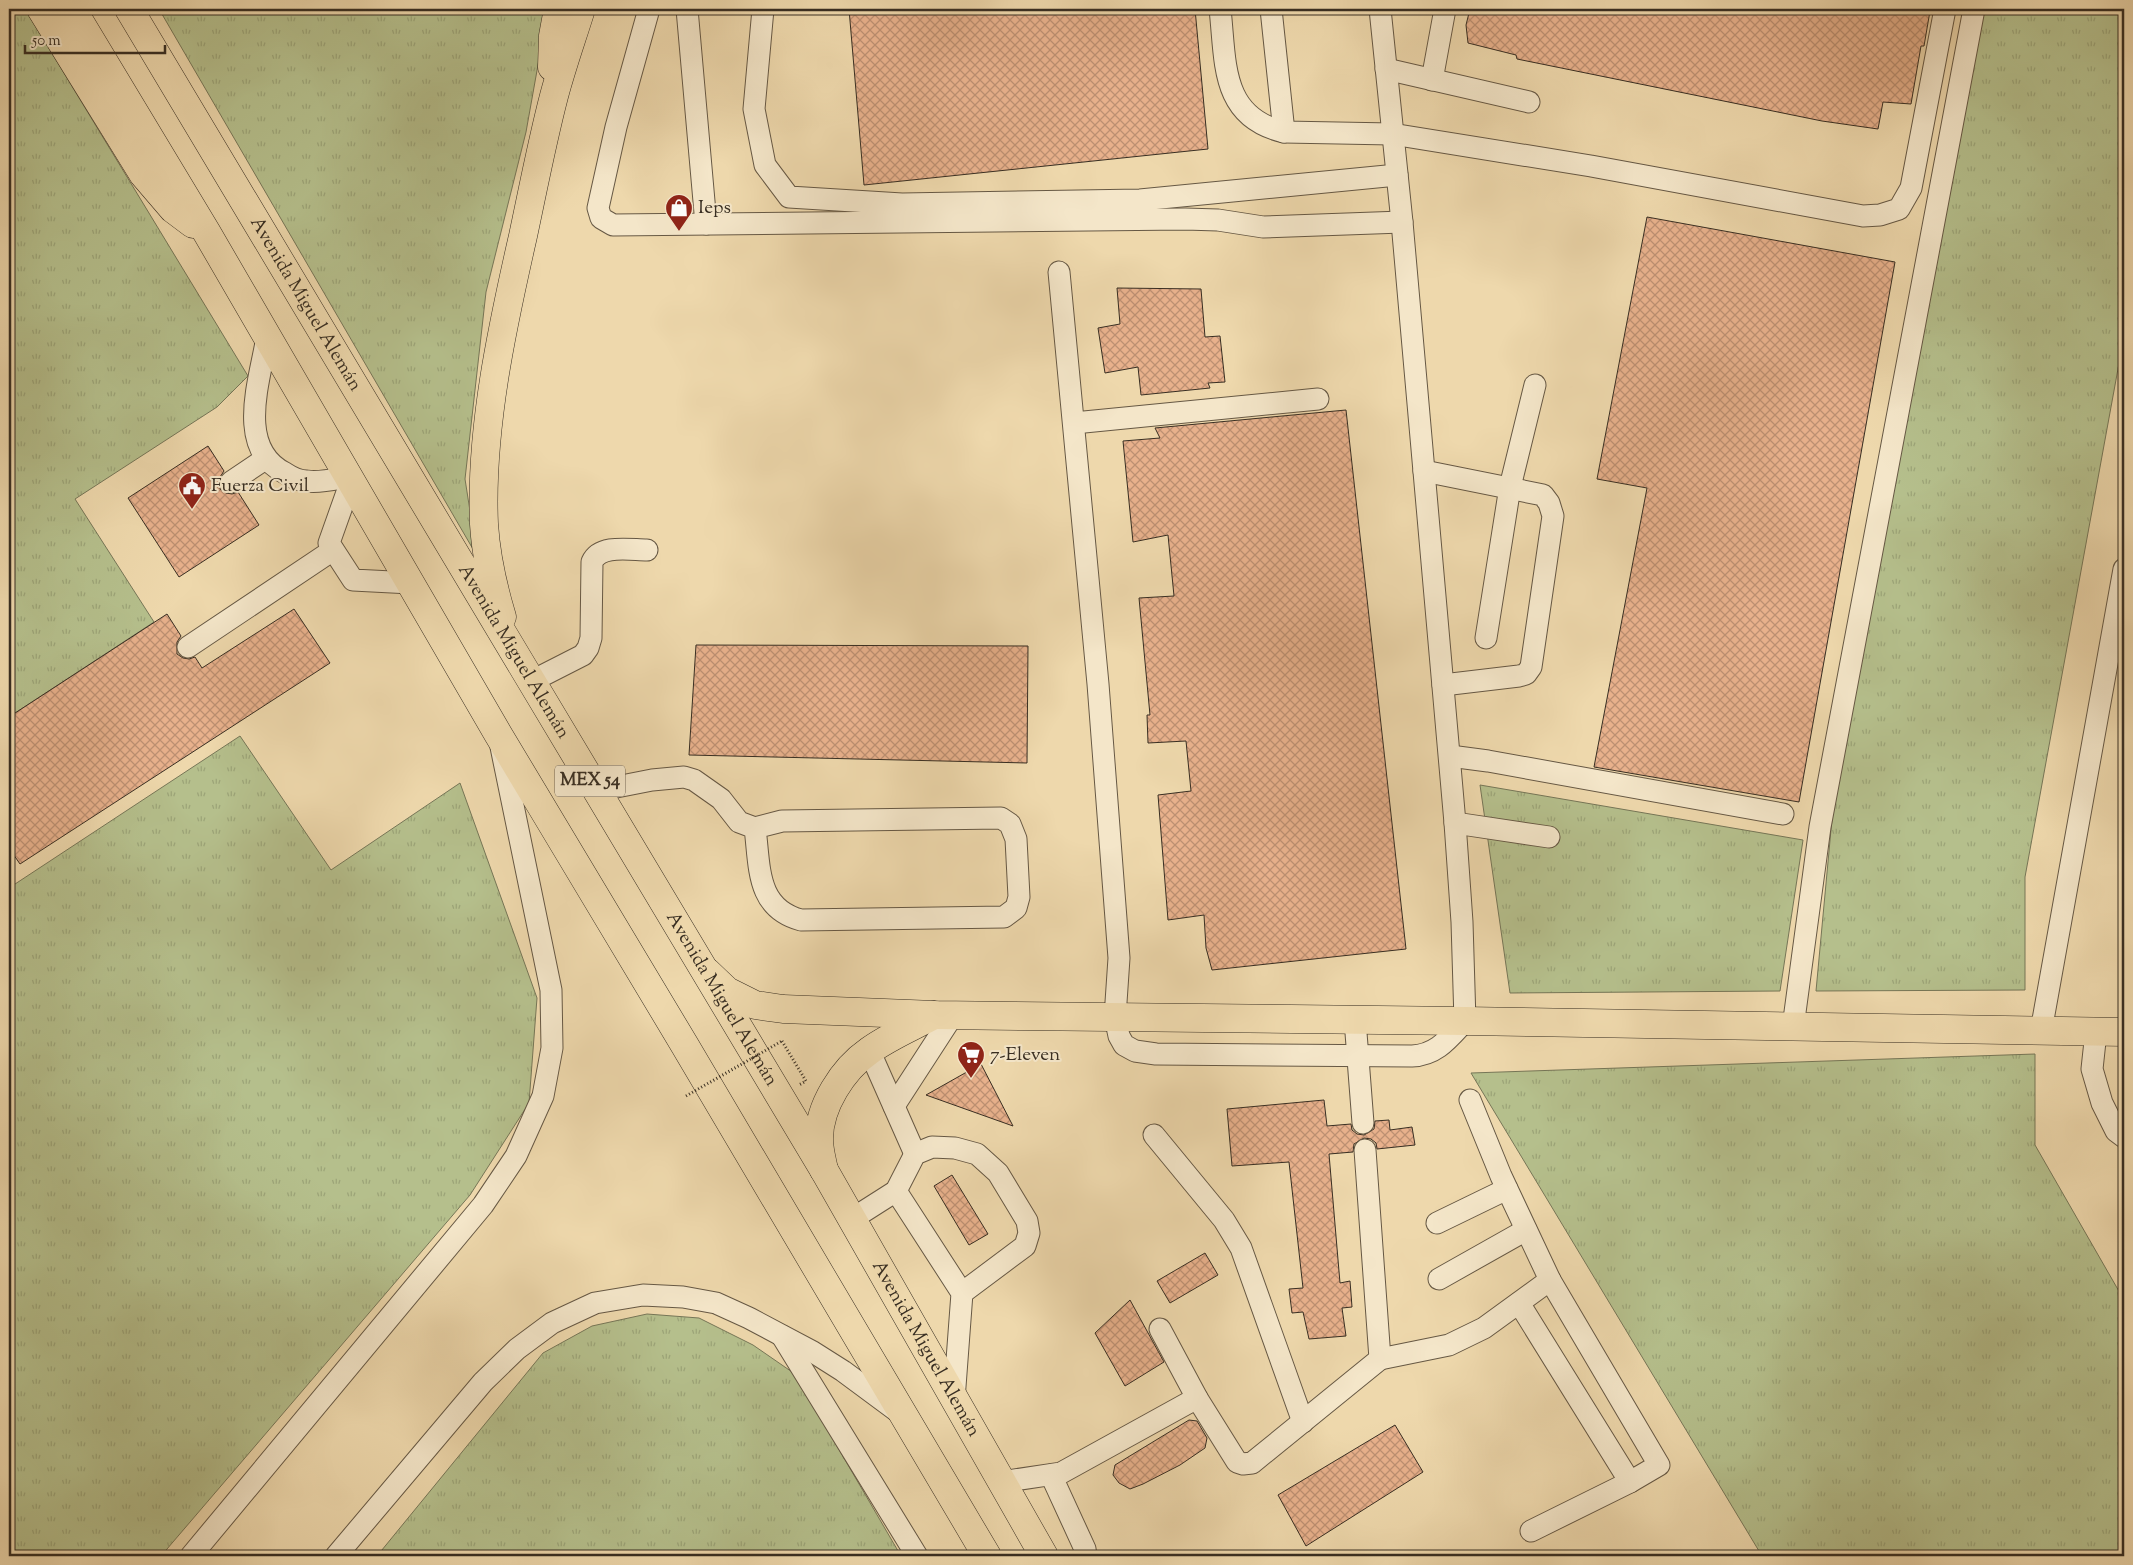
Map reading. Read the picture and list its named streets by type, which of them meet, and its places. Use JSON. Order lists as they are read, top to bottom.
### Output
{
  "streets": {
    "main road": ["Avenida Miguel Alemán", "MEX 54"]
  },
  "places": {
    "shop": ["Ieps"],
    "public building": ["Fuerza Civil"],
    "supermarket": ["7-Eleven"]
  },
  "scale_bar": "50 m"
}
